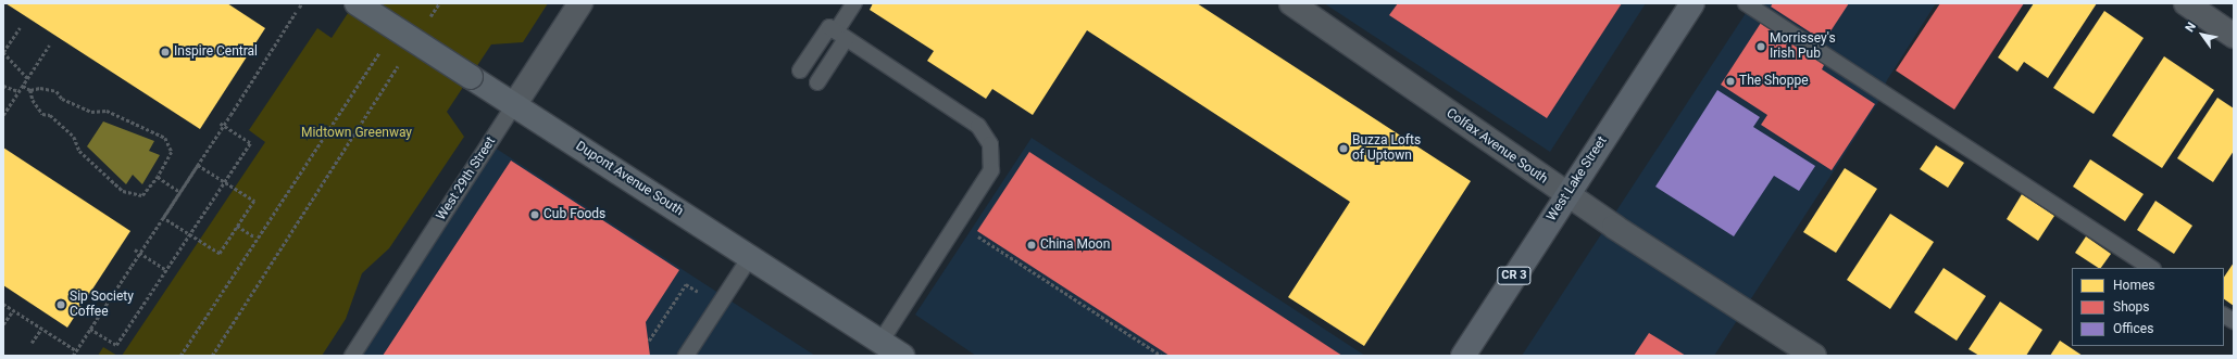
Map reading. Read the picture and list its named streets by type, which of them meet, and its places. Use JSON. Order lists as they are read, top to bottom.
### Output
{
  "streets": {
    "main road": ["West Lake Street", "CR 3"],
    "street": ["Colfax Avenue South", "West 29th Street", "Dupont Avenue South"]
  },
  "crossings": [
    ["Colfax Avenue South", "West Lake Street"],
    ["West 29th Street", "Dupont Avenue South"]
  ],
  "parks": ["Midtown Greenway"],
  "places": [
    "Morrissey's Irish Pub",
    "Inspire Central",
    "The Shoppe",
    "Buzza Lofts of Uptown",
    "Cub Foods",
    "China Moon",
    "Sip Society Coffee"
  ],
  "legend": ["Homes", "Shops", "Offices"],
  "north": "top left"
}
